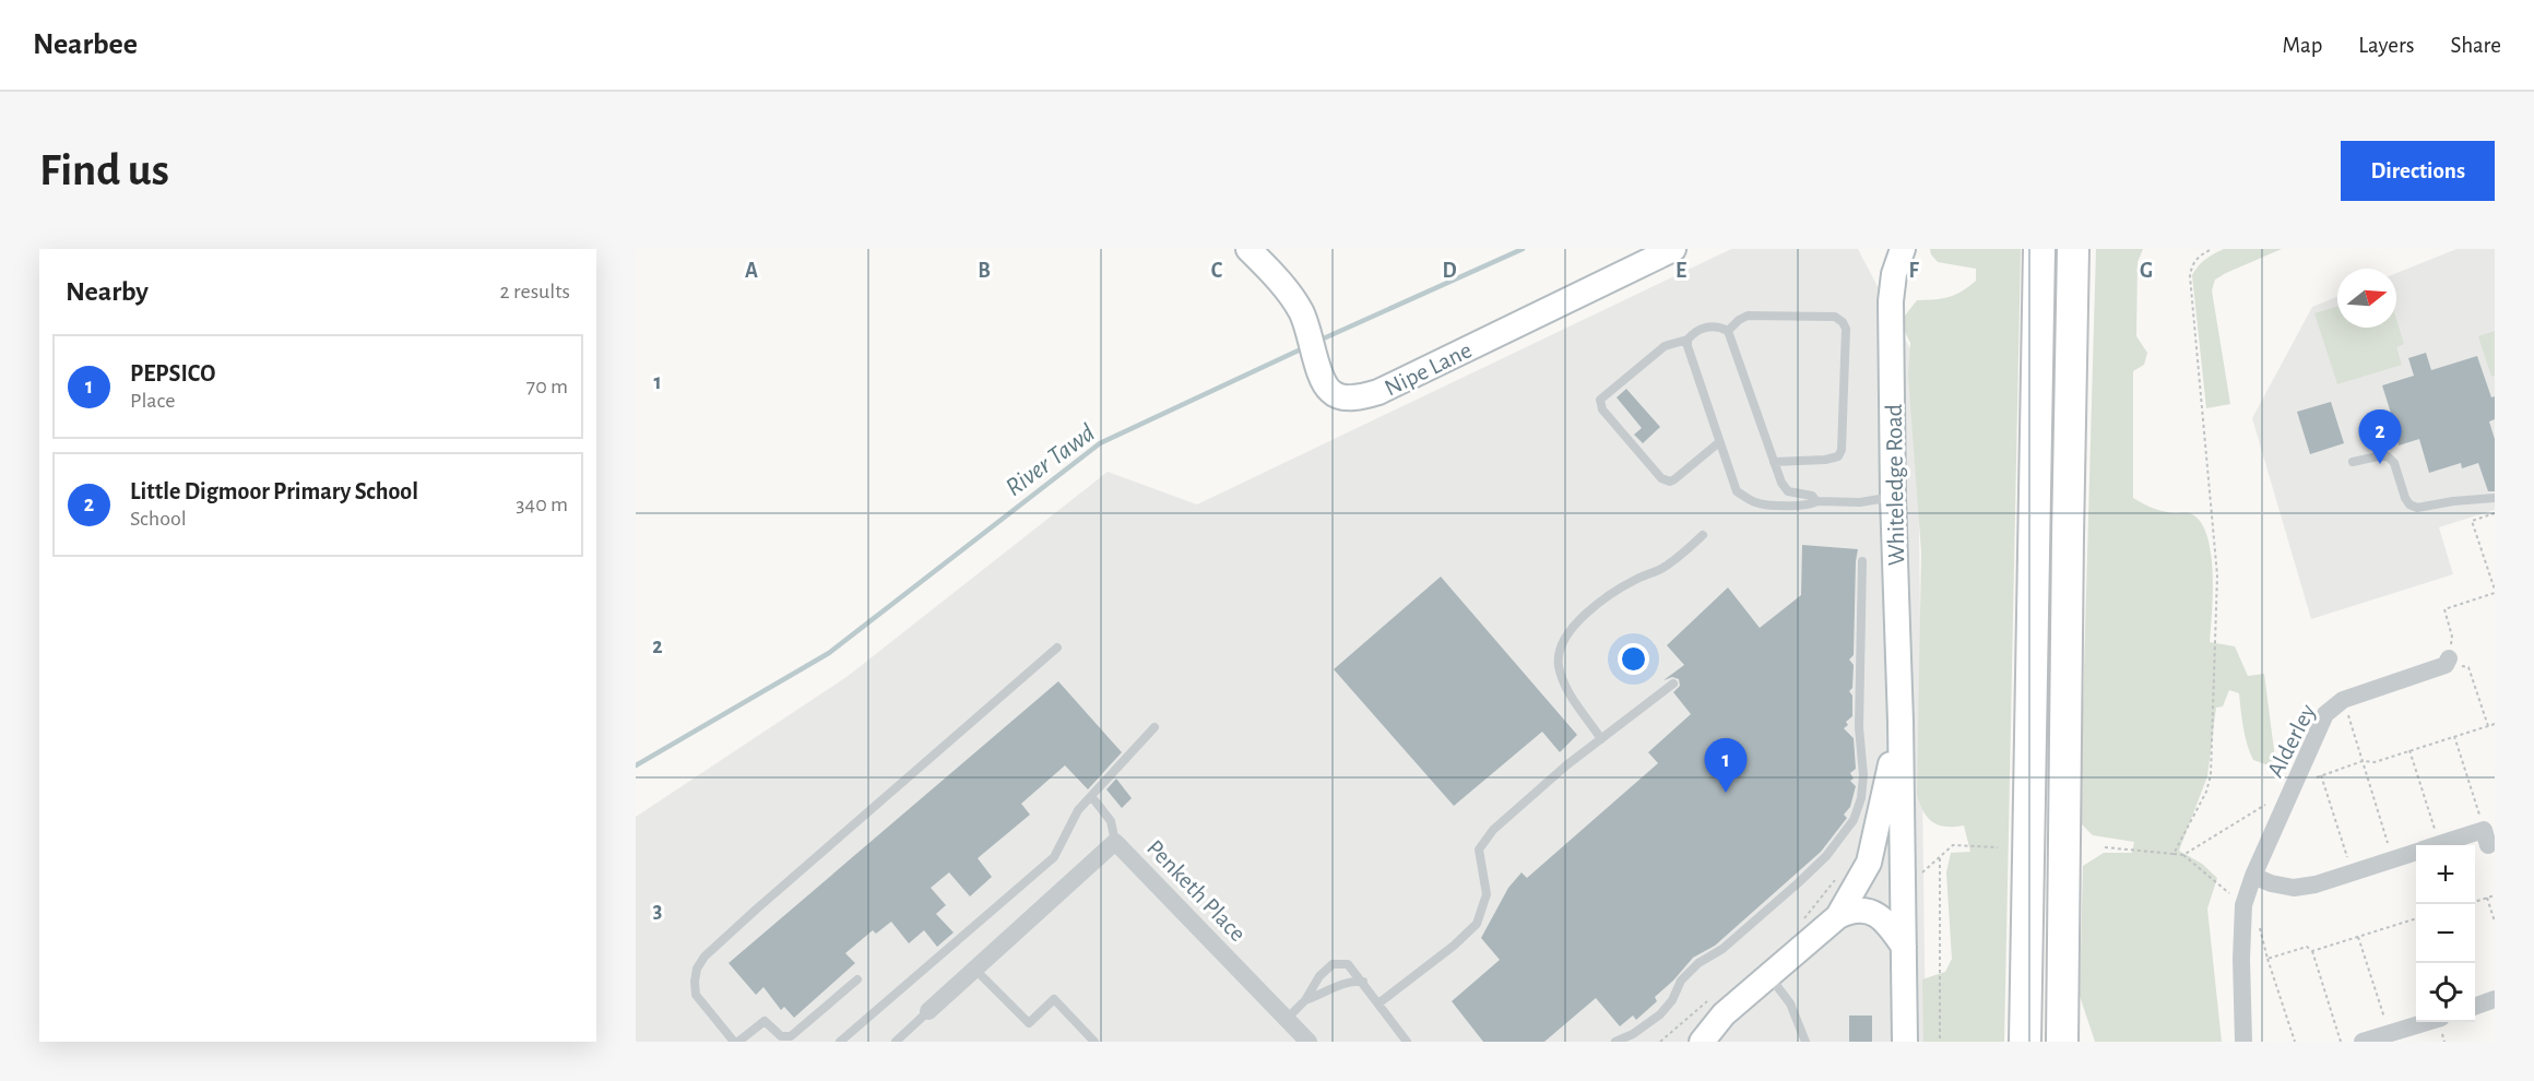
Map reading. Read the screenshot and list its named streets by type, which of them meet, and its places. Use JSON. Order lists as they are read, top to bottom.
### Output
{
  "streets": {
    "street": [
      "Nipe Lane",
      "Whiteledge Road",
      "Alderley",
      "Penketh Place"
    ]
  },
  "water": ["River Tawd"],
  "north": "right",
  "page": {
    "header": "Nearbee",
    "nav": ["Map", "Layers", "Share"],
    "buttons": "Directions",
    "title": "Find us",
    "heading": ["Nearby", "2 results"],
    "list": [
      {
        "mark": "1",
        "name": "PEPSICO",
        "note": "Place",
        "value": "70 m"
      },
      {
        "mark": "2",
        "name": "Little Digmoor Primary School",
        "note": "School",
        "value": "340 m"
      }
    ],
    "pins": ["2", "1"],
    "map_buttons": ["+", "−"]
  },
  "grid": {
    "columns": [
      "A",
      "B",
      "C",
      "D",
      "E",
      "F",
      "G"
    ],
    "rows": ["1", "2", "3"]
  }
}
